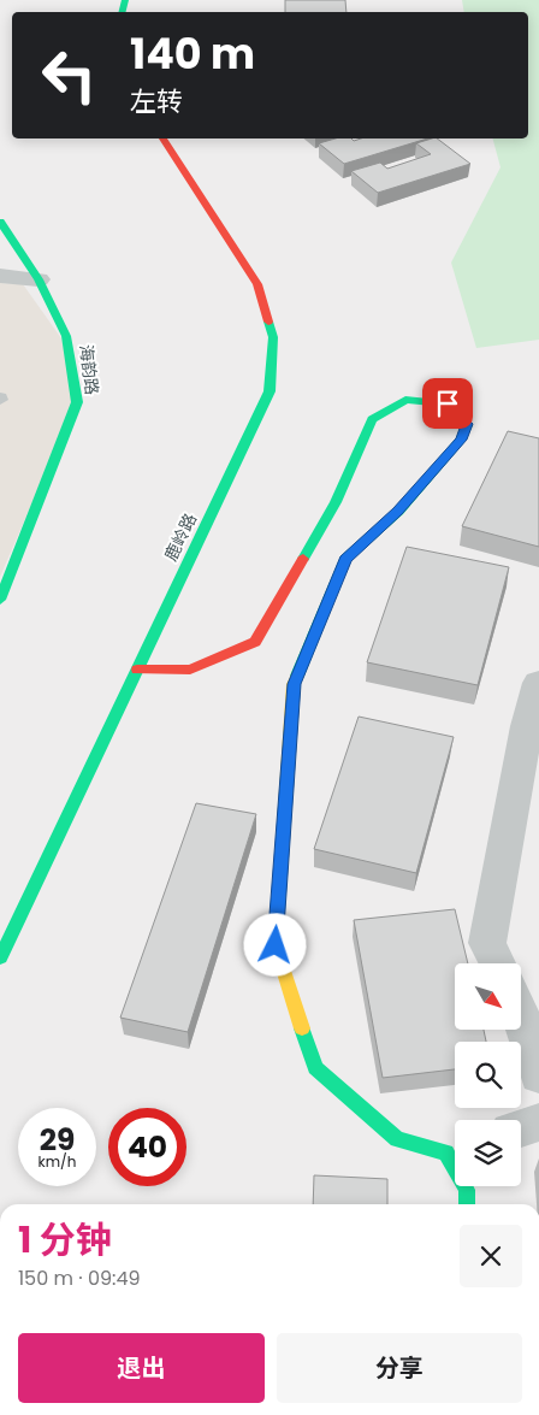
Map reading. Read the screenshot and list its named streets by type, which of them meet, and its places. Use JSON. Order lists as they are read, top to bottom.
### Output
{
  "streets": {
    "street": ["海韵路", "鹿岭路"]
  },
  "north": "bottom right",
  "page": {
    "turn": ["140 m", "左转"],
    "speed": "29 km/h",
    "limit": "40",
    "heading": ["1 分钟", "150 m · 09:49"],
    "buttons": ["退出", "分享"]
  }
}
